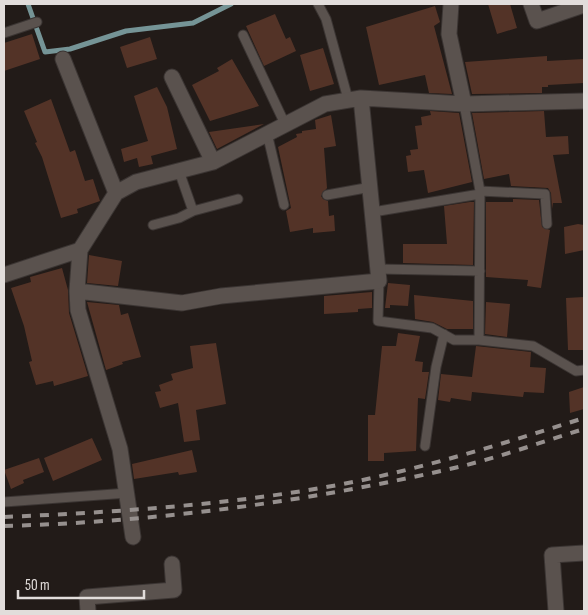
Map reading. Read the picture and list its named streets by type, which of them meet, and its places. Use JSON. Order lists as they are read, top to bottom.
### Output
{
  "scale_bar": "50 m"
}
